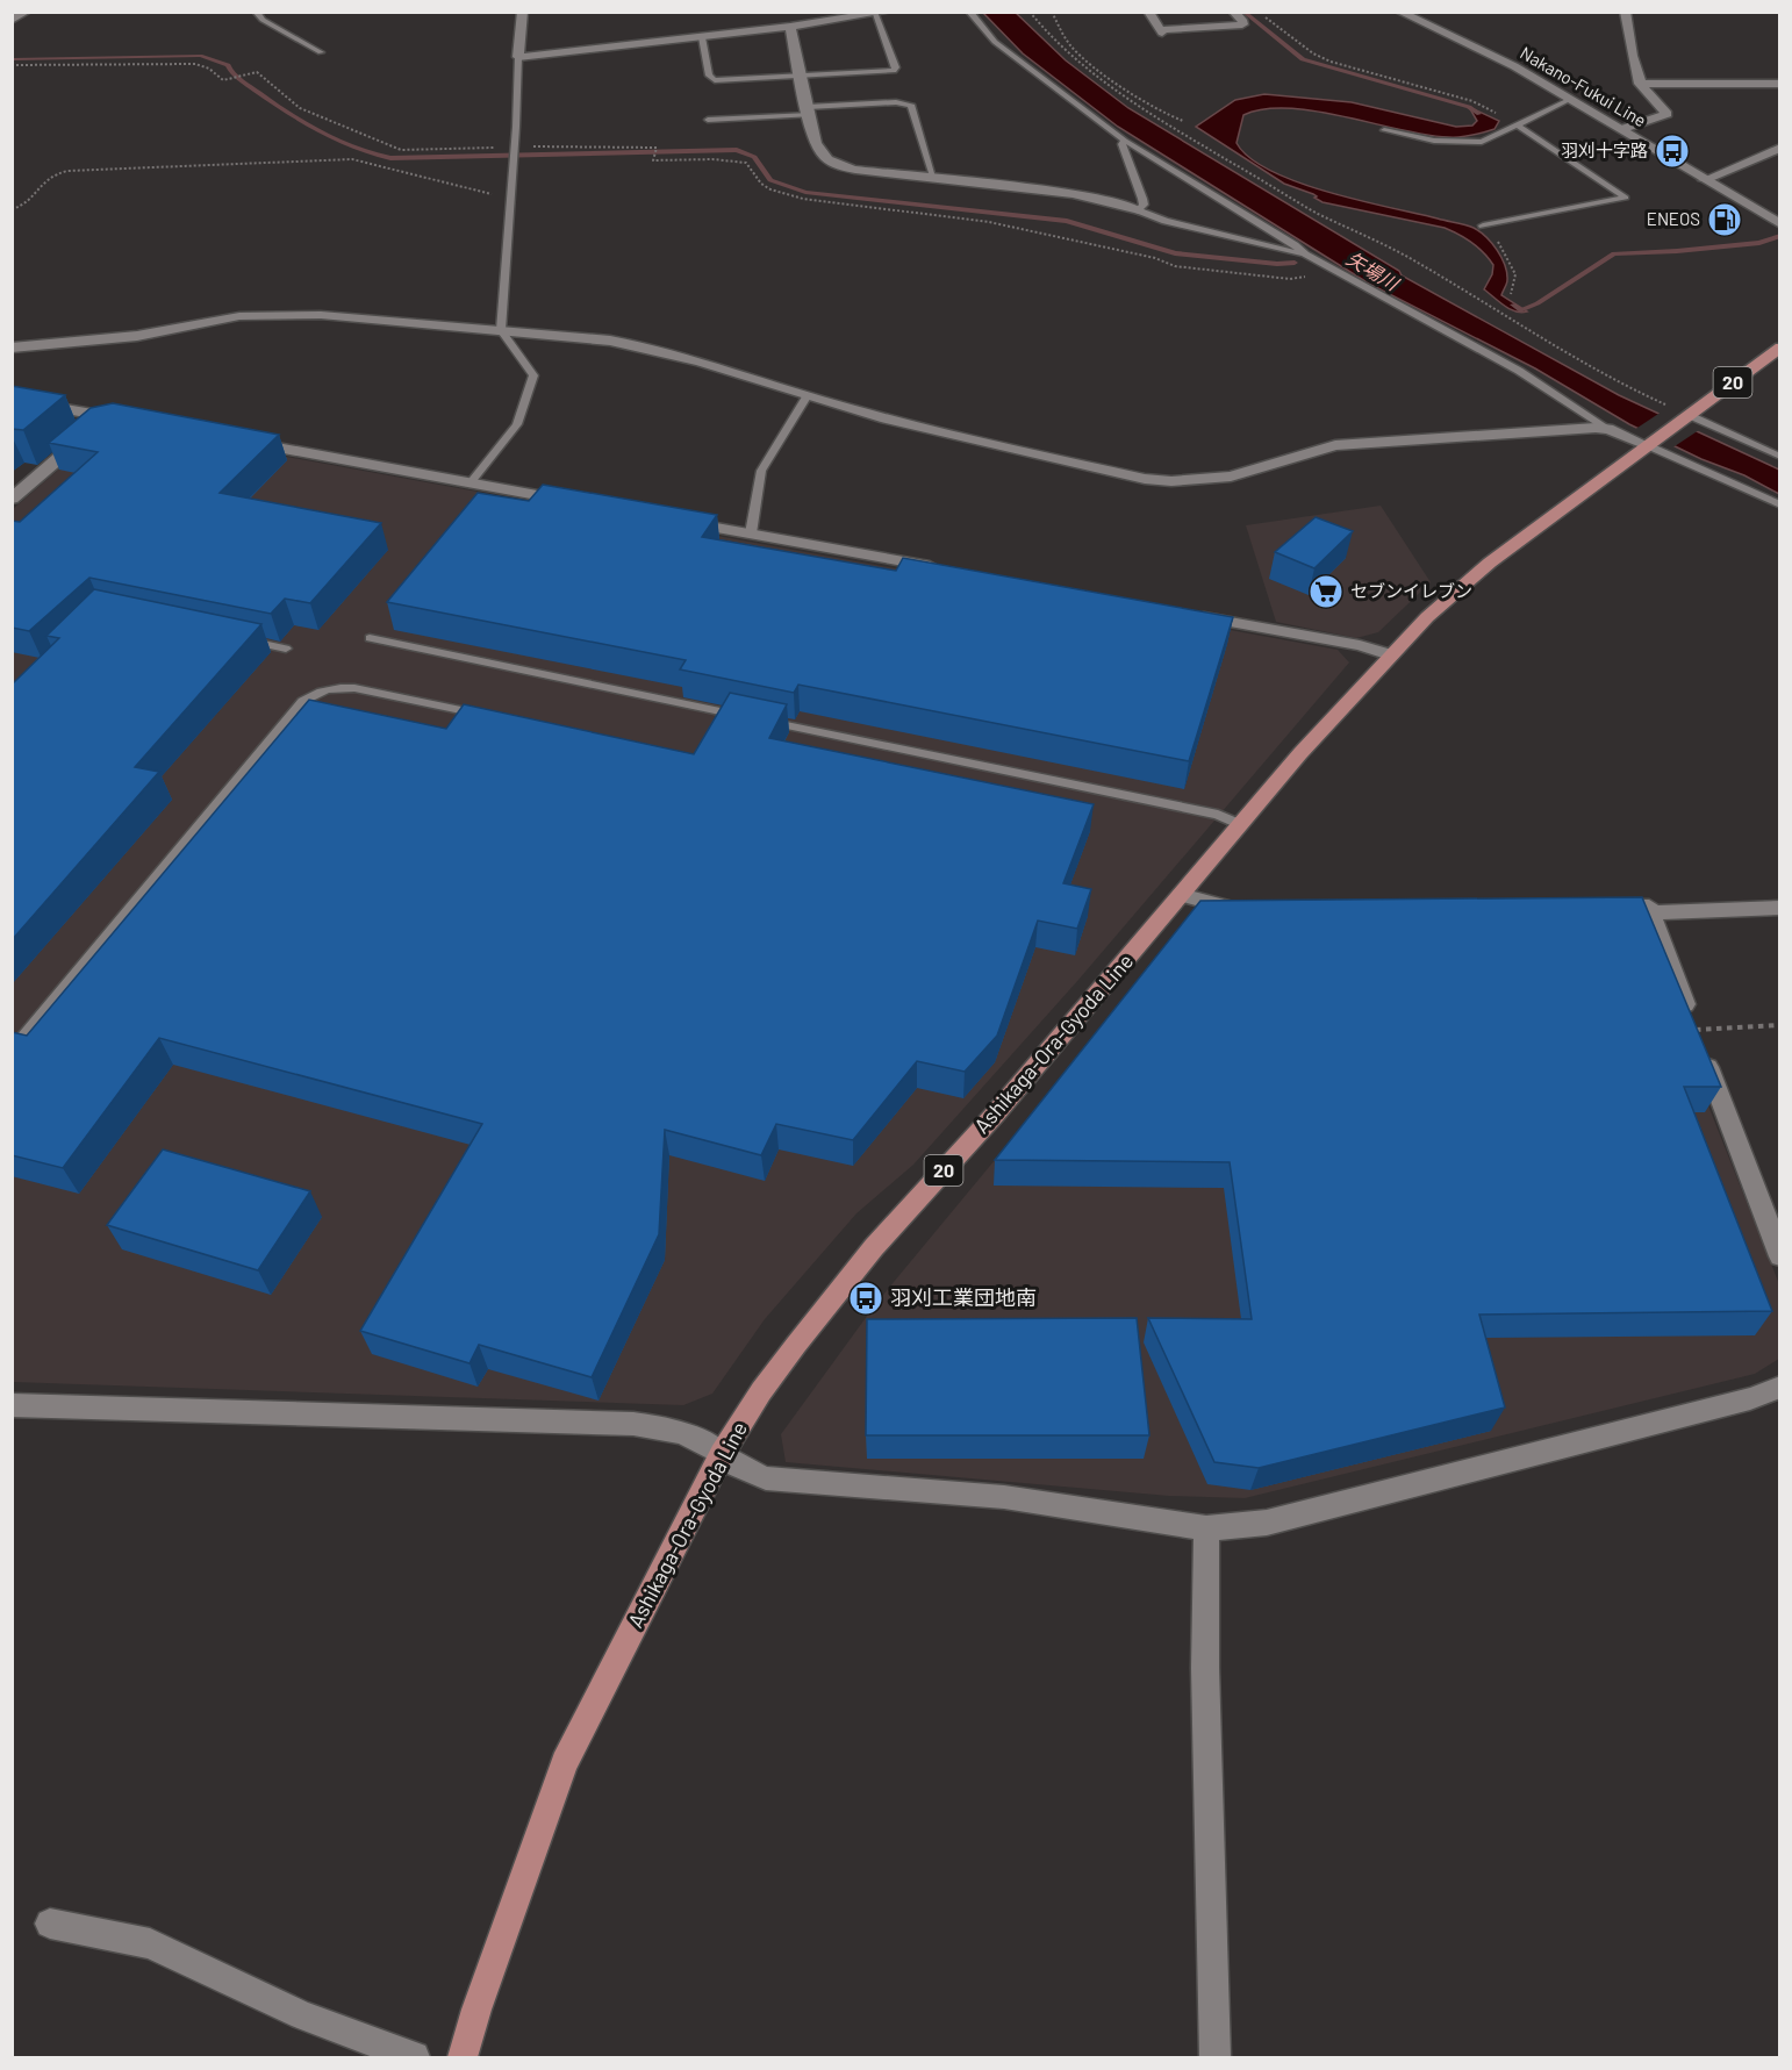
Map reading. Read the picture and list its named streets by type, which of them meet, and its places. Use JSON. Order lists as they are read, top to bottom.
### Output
{
  "streets": {
    "main road": ["20", "Ashikaga-Ora-Gyoda Line"],
    "street": ["Nakano-Fukui Line"]
  },
  "crossings": [
    ["20", "Ashikaga-Ora-Gyoda Line"]
  ],
  "water": ["矢場川"],
  "places": {
    "bus stop": ["羽刈十字路", "羽刈工業団地南"],
    "fuel station": ["ENEOS"],
    "supermarket": ["セブンイレブン"]
  }
}
